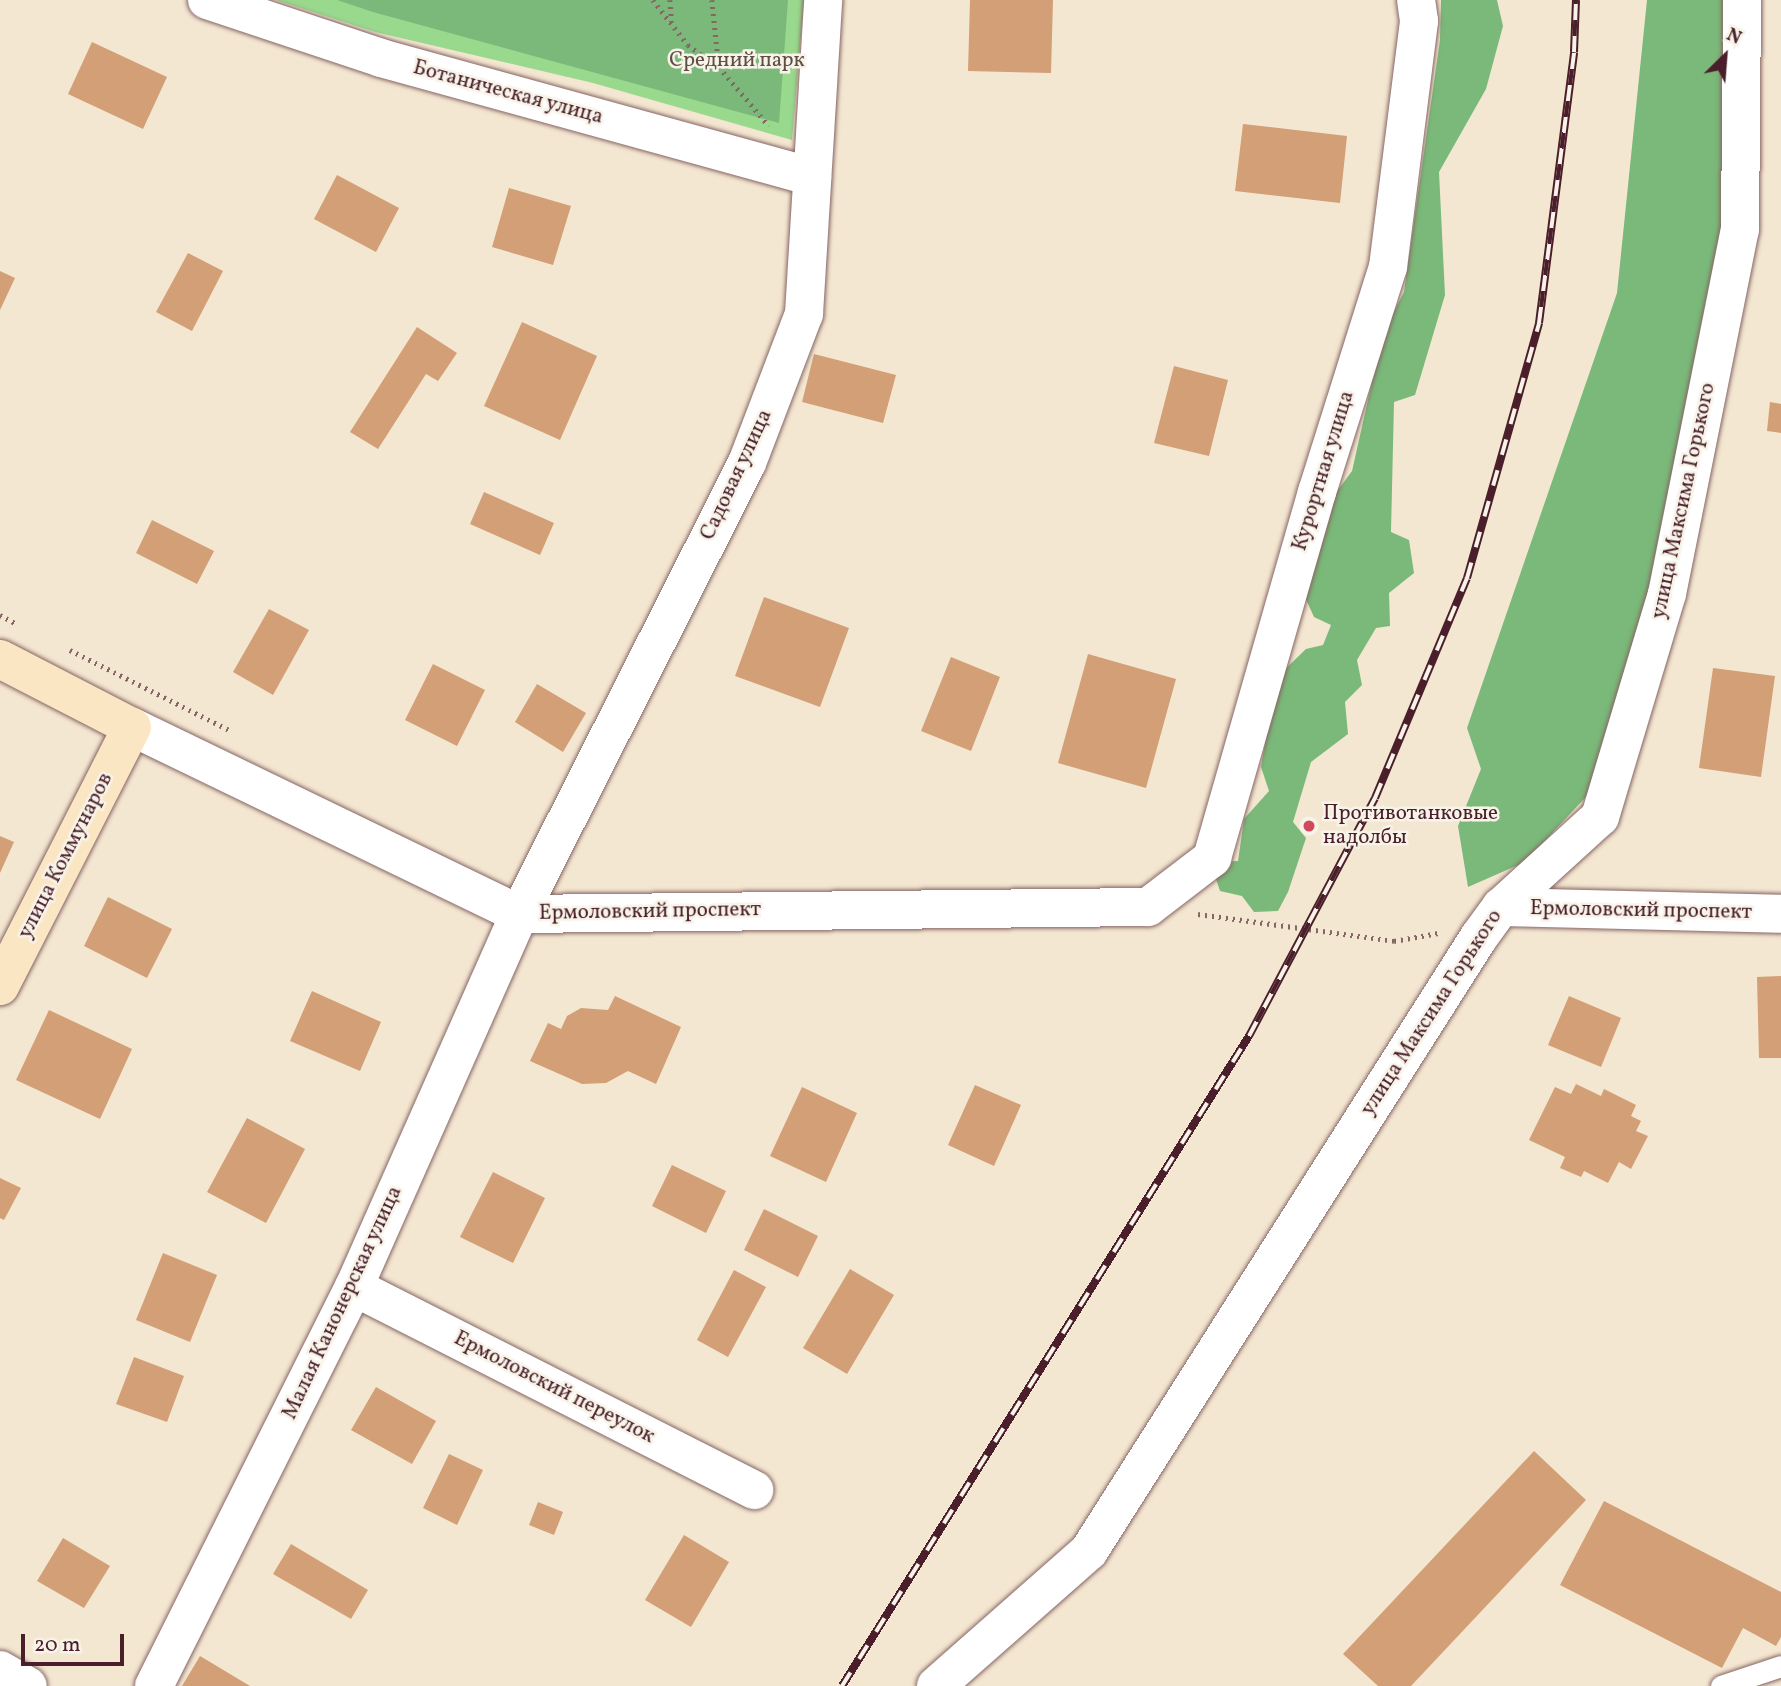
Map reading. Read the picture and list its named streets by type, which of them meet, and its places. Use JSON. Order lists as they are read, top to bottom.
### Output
{
  "streets": {
    "street": [
      "Ботаническая улица",
      "Курортная улица",
      "Садовая улица",
      "улица Максима Горького",
      "улица Коммунаров",
      "Ермоловский проспект",
      "Малая Канонерская улица",
      "Ермоловский переулок"
    ]
  },
  "crossings": [
    ["Ботаническая улица", "Садовая улица"],
    ["Курортная улица", "Ермоловский проспект"],
    ["Садовая улица", "Ермоловский проспект"],
    ["Садовая улица", "Малая Канонерская улица"],
    ["улица Максима Горького", "Ермоловский проспект"],
    ["улица Коммунаров", "Ермоловский проспект"],
    ["Ермоловский проспект", "Малая Канонерская улица"],
    ["Малая Канонерская улица", "Ермоловский переулок"]
  ],
  "parks": ["Средний парк"],
  "places": ["Противотанковые надолбы"],
  "scale_bar": "20 m",
  "north": "top right"
}
